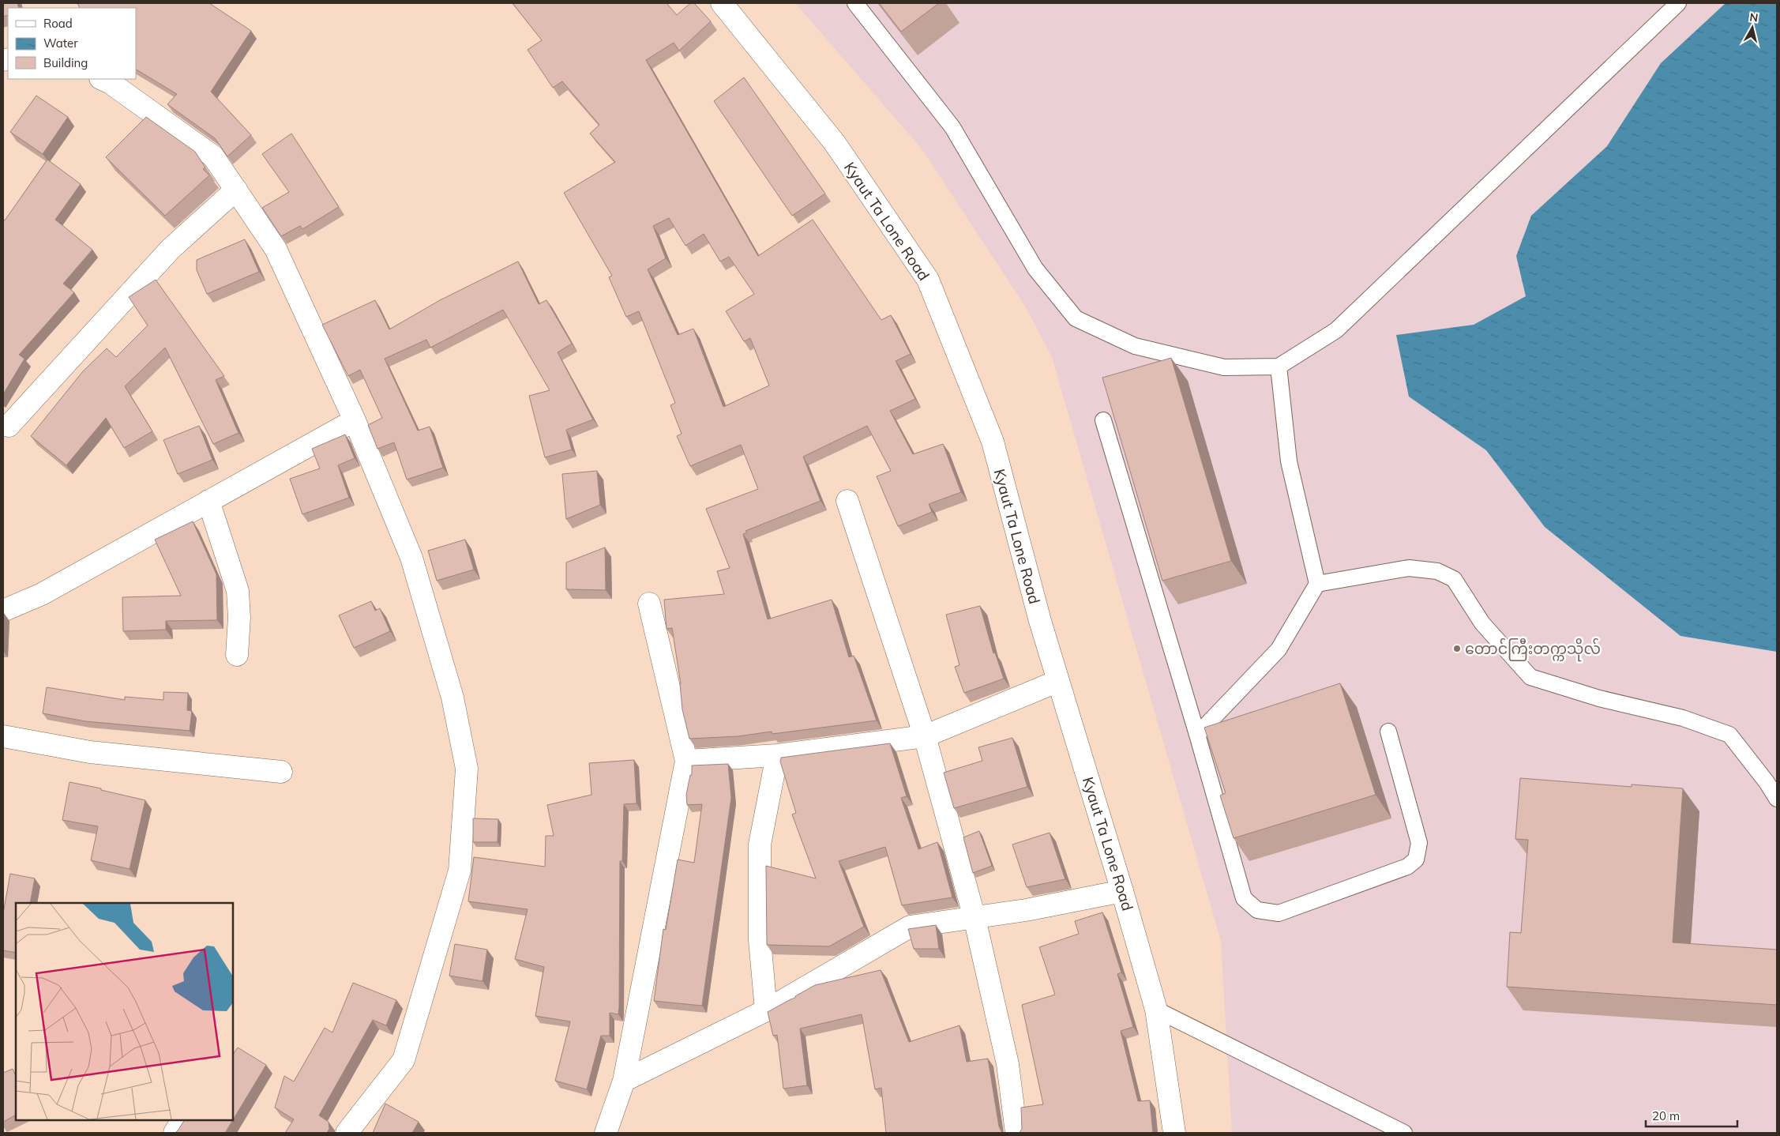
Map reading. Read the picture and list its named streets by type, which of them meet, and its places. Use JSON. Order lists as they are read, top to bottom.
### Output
{
  "streets": {
    "street": ["Kyaut Ta Lone Road"]
  },
  "places": ["တောင်ကြီးတက္ကသိုလ်"],
  "legend": ["Road", "Water", "Building"],
  "scale_bar": "20 m",
  "north": "top"
}
